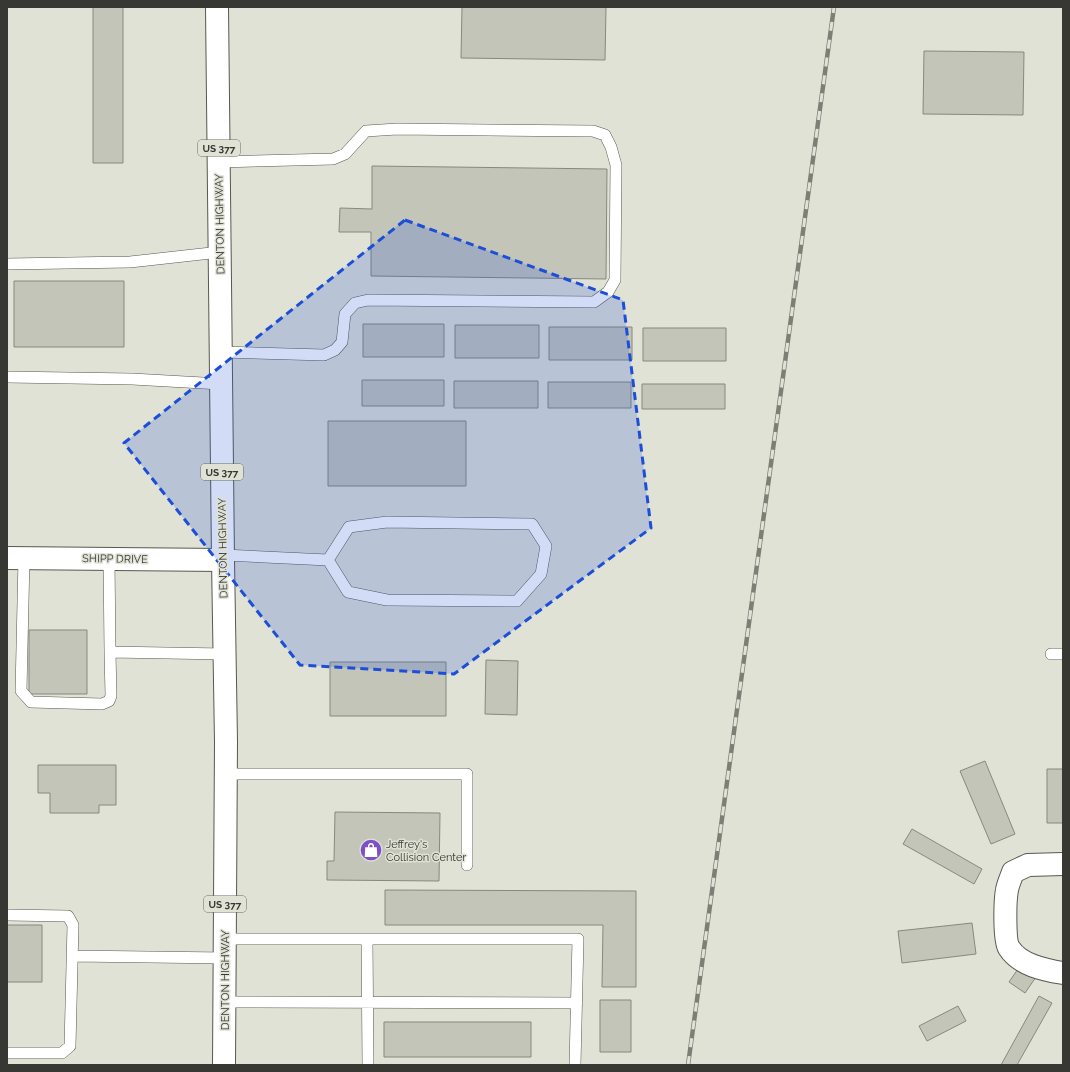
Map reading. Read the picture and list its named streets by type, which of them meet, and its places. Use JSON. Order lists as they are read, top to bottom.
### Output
{
  "streets": {
    "main road": ["US 377", "DENTON HIGHWAY", "SHIPP DRIVE"]
  },
  "crossings": [
    ["DENTON HIGHWAY", "SHIPP DRIVE"]
  ],
  "places": {
    "shop": ["Jeffrey's Collision Center"]
  }
}
